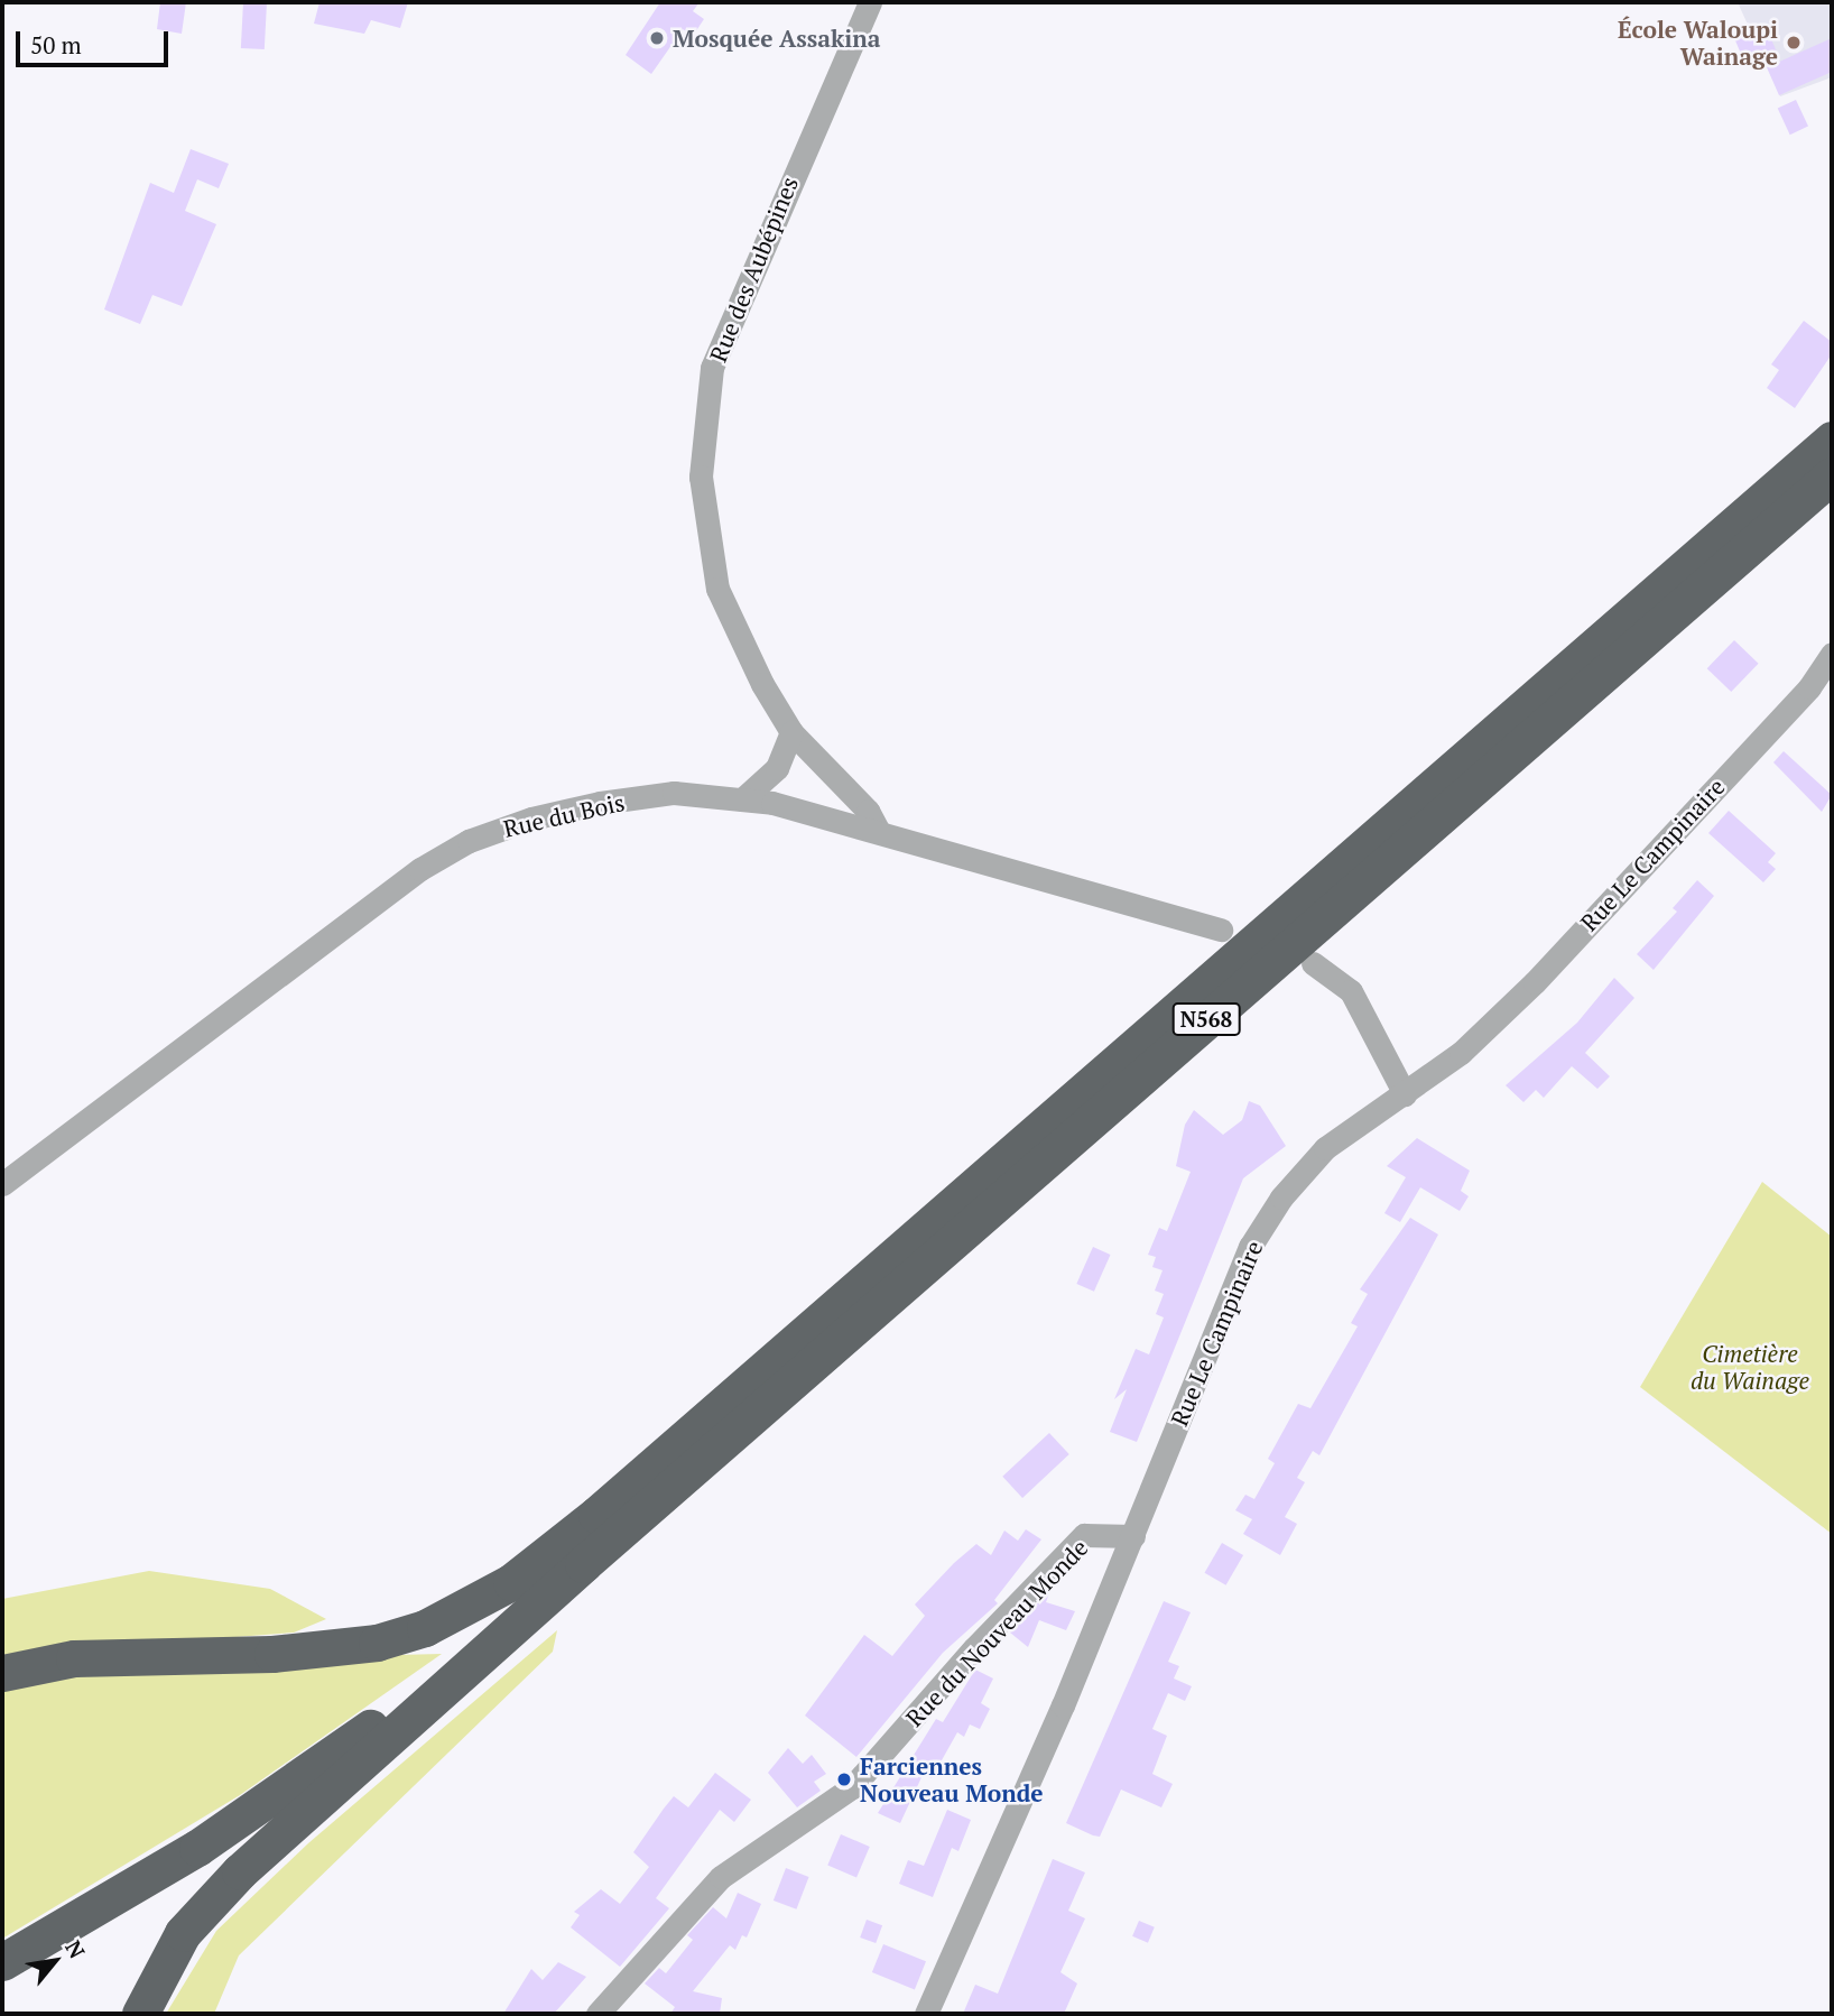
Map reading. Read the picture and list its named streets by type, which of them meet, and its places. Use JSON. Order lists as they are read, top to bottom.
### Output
{
  "streets": {
    "highway": ["N568"],
    "street": [
      "Rue des Aubépines",
      "Rue du Bois",
      "Rue Le Campinaire",
      "Rue du Nouveau Monde"
    ]
  },
  "crossings": [
    ["Rue des Aubépines", "Rue du Bois"],
    ["Rue Le Campinaire", "Rue du Nouveau Monde"]
  ],
  "parks": ["Cimetière du Wainage"],
  "places": ["Mosquée Assakina", "École Waloupi Wainage", "Farciennes Nouveau Monde"],
  "scale_bar": "50 m",
  "north": "top right"
}
